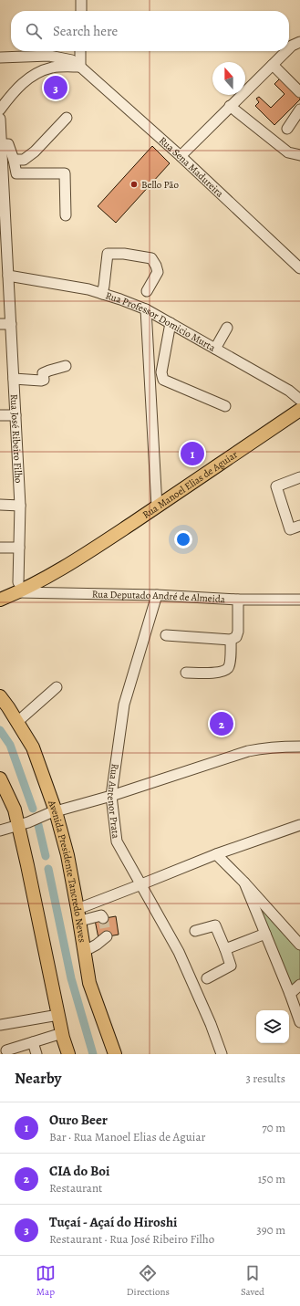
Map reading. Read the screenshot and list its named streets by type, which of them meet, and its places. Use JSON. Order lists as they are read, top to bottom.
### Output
{
  "streets": {
    "main road": ["Rua Manoel Elias de Aguiar", "Avenida Presidente Tancredo Neves"],
    "street": [
      "Rua Sena Madureira",
      "Rua Professor Domicio Murta",
      "Rua José Ribeiro Filho",
      "Rua Deputado André de Almeida",
      "Rua Antenor Prata"
    ]
  },
  "crossings": [
    ["Rua Professor Domicio Murta", "Rua José Ribeiro Filho"],
    ["Rua José Ribeiro Filho", "Rua Manoel Elias de Aguiar"],
    ["Rua José Ribeiro Filho", "Rua Deputado André de Almeida"],
    ["Rua Manoel Elias de Aguiar", "Rua Deputado André de Almeida"],
    ["Rua Deputado André de Almeida", "Rua Antenor Prata"]
  ],
  "places": ["Bello Pão"],
  "north": "top",
  "page": {
    "search": "Search here",
    "pins": ["3", "1", "2"],
    "heading": ["Nearby", "3 results"],
    "list": [
      {
        "mark": "1",
        "name": "Ouro Beer",
        "note": "Bar · Rua Manoel Elias de Aguiar",
        "value": "70 m"
      },
      {
        "mark": "2",
        "name": "CIA do Boi",
        "note": "Restaurant",
        "value": "150 m"
      },
      {
        "mark": "3",
        "name": "Tuçaí - Açaí do Hiroshi",
        "note": "Restaurant · Rua José Ribeiro Filho",
        "value": "390 m"
      }
    ],
    "nav": ["Map", "Directions", "Saved"]
  }
}
